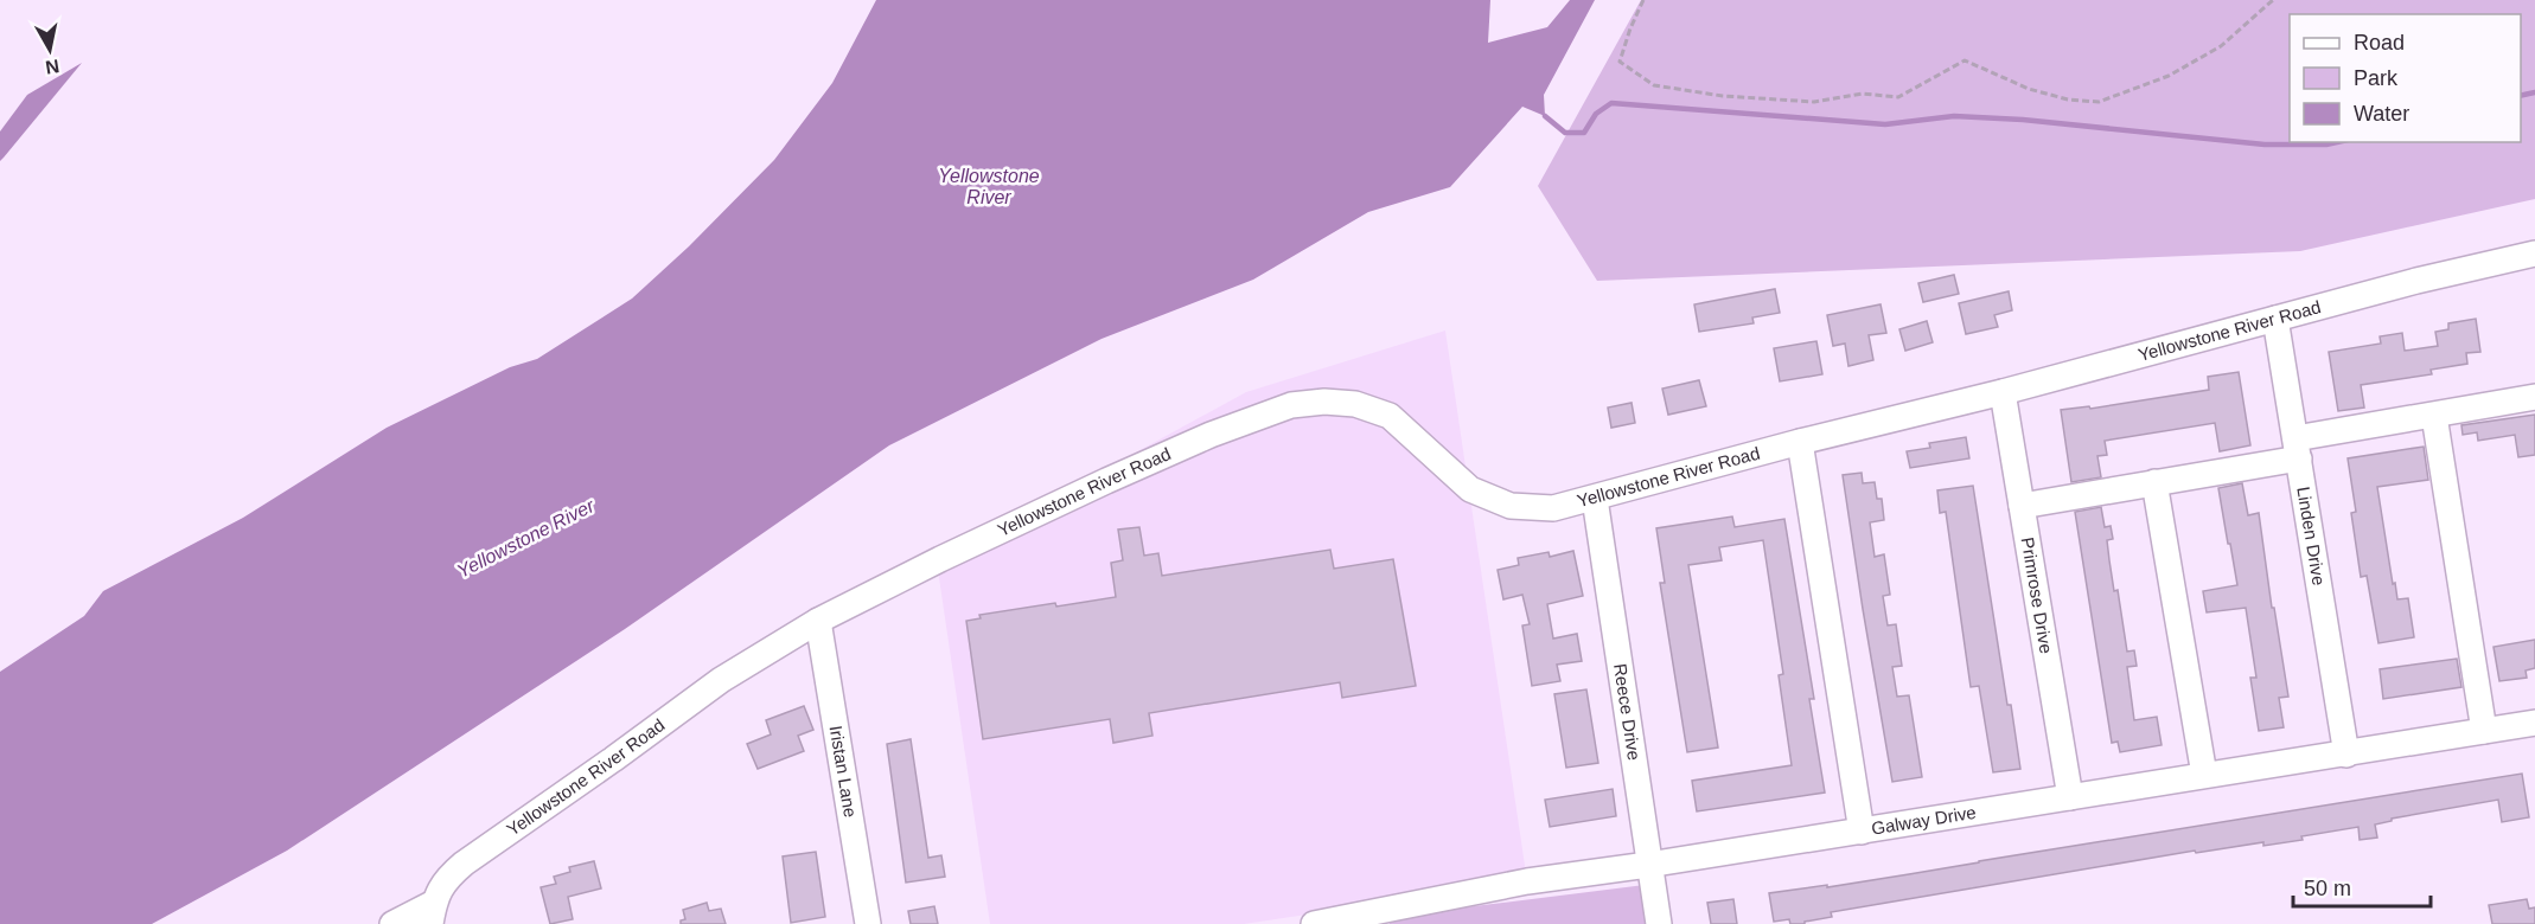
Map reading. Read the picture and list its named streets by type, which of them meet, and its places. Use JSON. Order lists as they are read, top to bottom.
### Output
{
  "streets": {
    "street": [
      "Yellowstone River Road",
      "Linden Drive",
      "Primrose Drive",
      "Reece Drive",
      "Iristan Lane",
      "Galway Drive"
    ]
  },
  "crossings": [
    ["Yellowstone River Road", "Linden Drive"],
    ["Yellowstone River Road", "Primrose Drive"],
    ["Yellowstone River Road", "Reece Drive"],
    ["Yellowstone River Road", "Iristan Lane"],
    ["Linden Drive", "Galway Drive"],
    ["Primrose Drive", "Galway Drive"],
    ["Reece Drive", "Galway Drive"]
  ],
  "water": ["Yellowstone River"],
  "legend": ["Road", "Park", "Water"],
  "scale_bar": "50 m",
  "north": "bottom"
}
